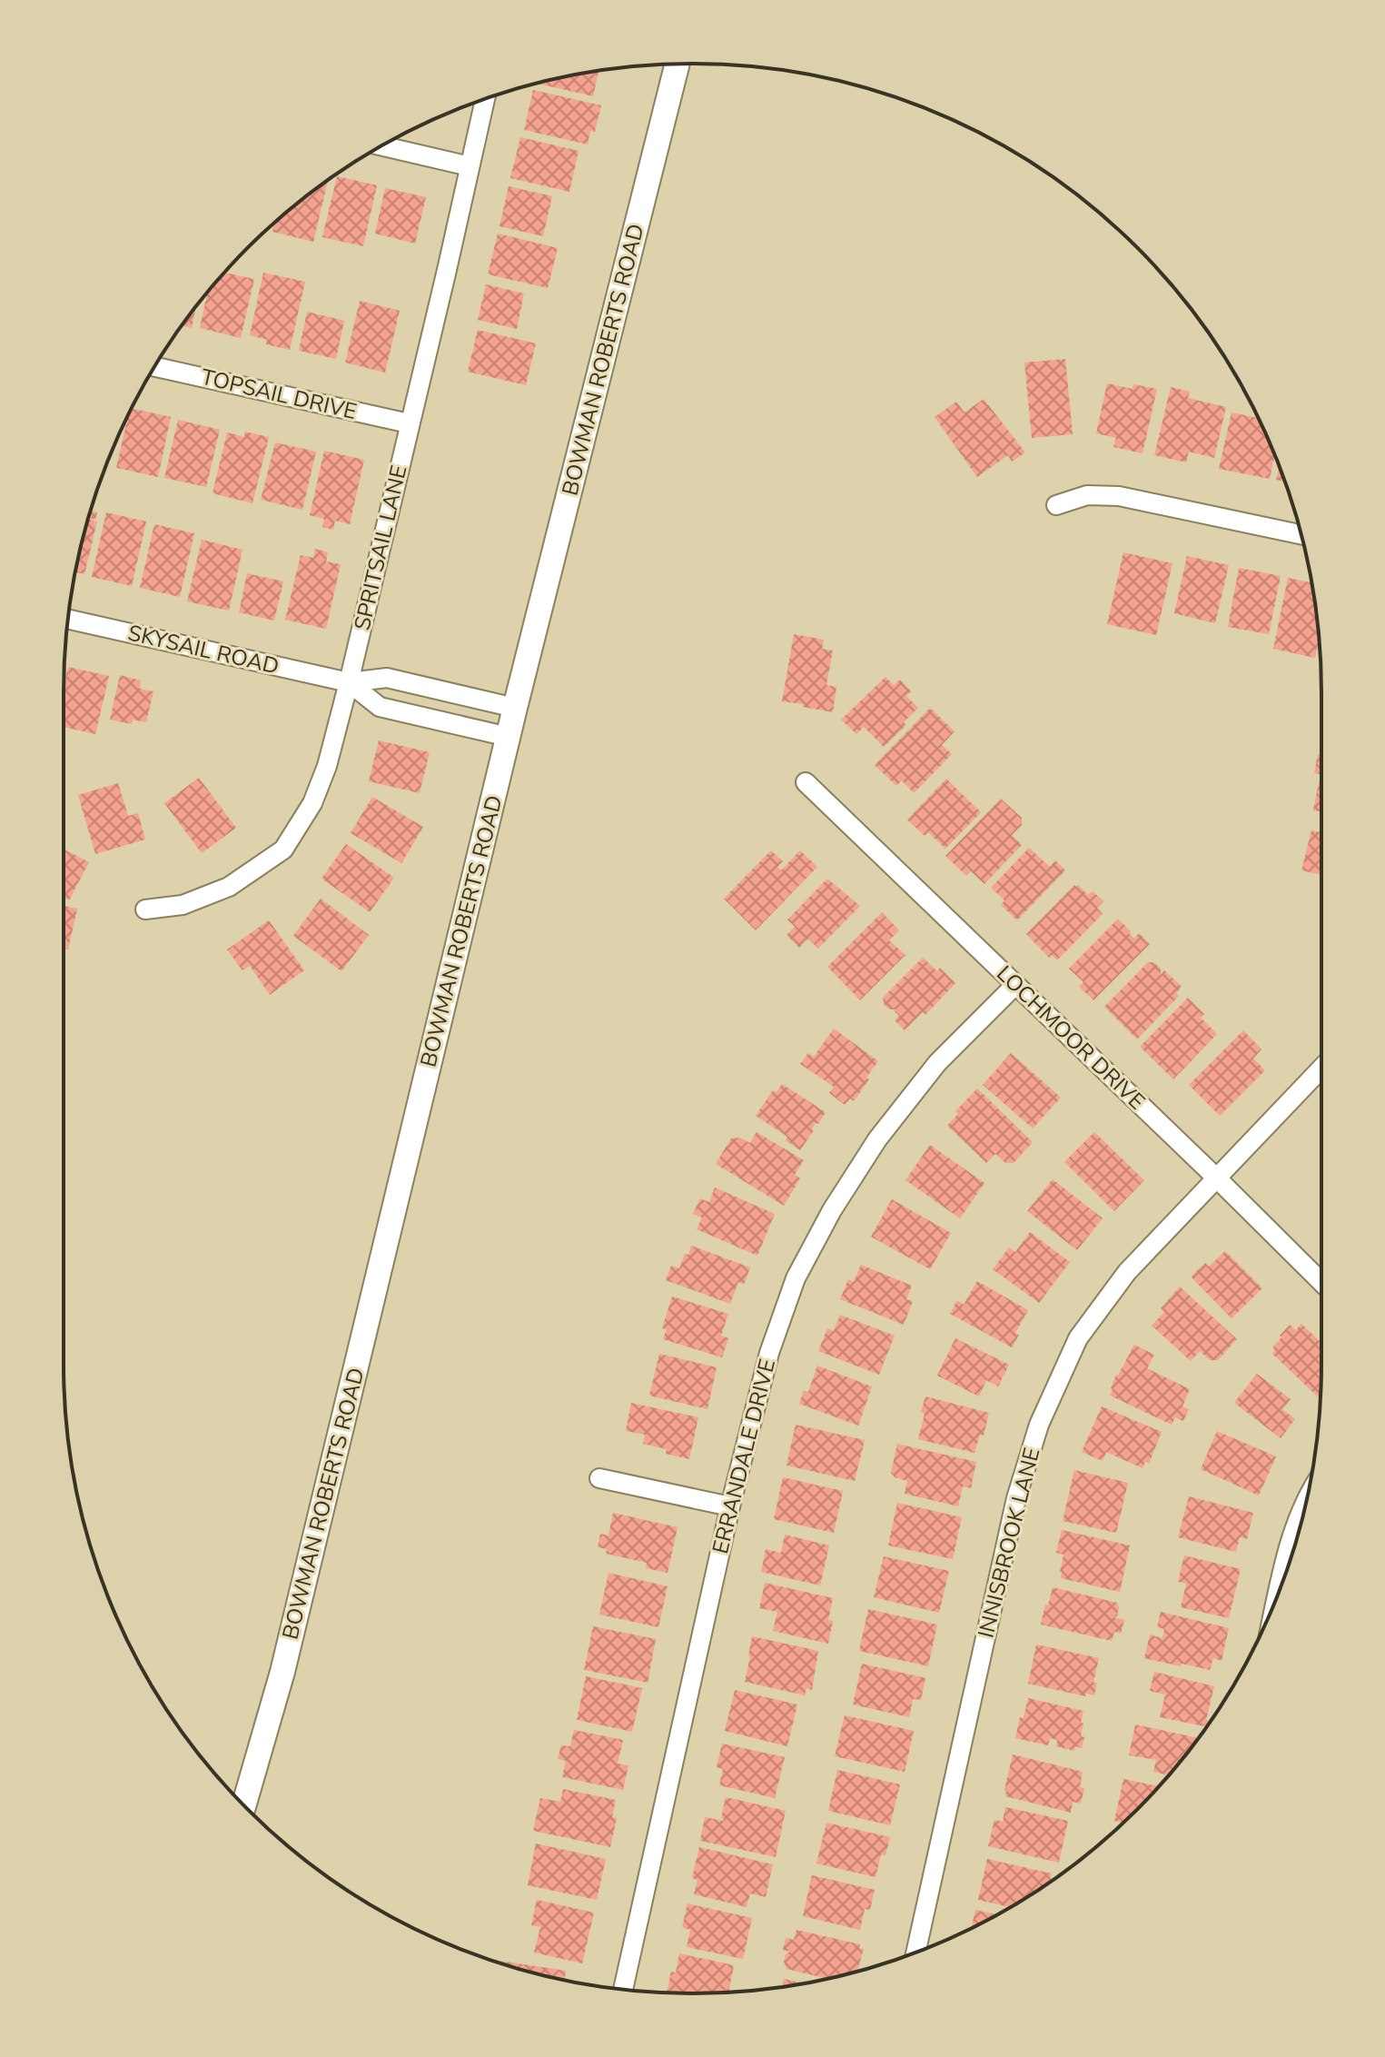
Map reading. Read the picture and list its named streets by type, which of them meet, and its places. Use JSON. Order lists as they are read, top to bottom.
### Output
{
  "streets": {
    "street": [
      "BOWMAN ROBERTS ROAD",
      "TOPSAIL DRIVE",
      "SPRITSAIL LANE",
      "SKYSAIL ROAD",
      "LOCHMOOR DRIVE",
      "ERRANDALE DRIVE",
      "INNISBROOK LANE"
    ]
  },
  "crossings": [
    ["BOWMAN ROBERTS ROAD", "SKYSAIL ROAD"],
    ["TOPSAIL DRIVE", "SPRITSAIL LANE"],
    ["SPRITSAIL LANE", "SKYSAIL ROAD"],
    ["LOCHMOOR DRIVE", "ERRANDALE DRIVE"],
    ["LOCHMOOR DRIVE", "INNISBROOK LANE"]
  ]
}
